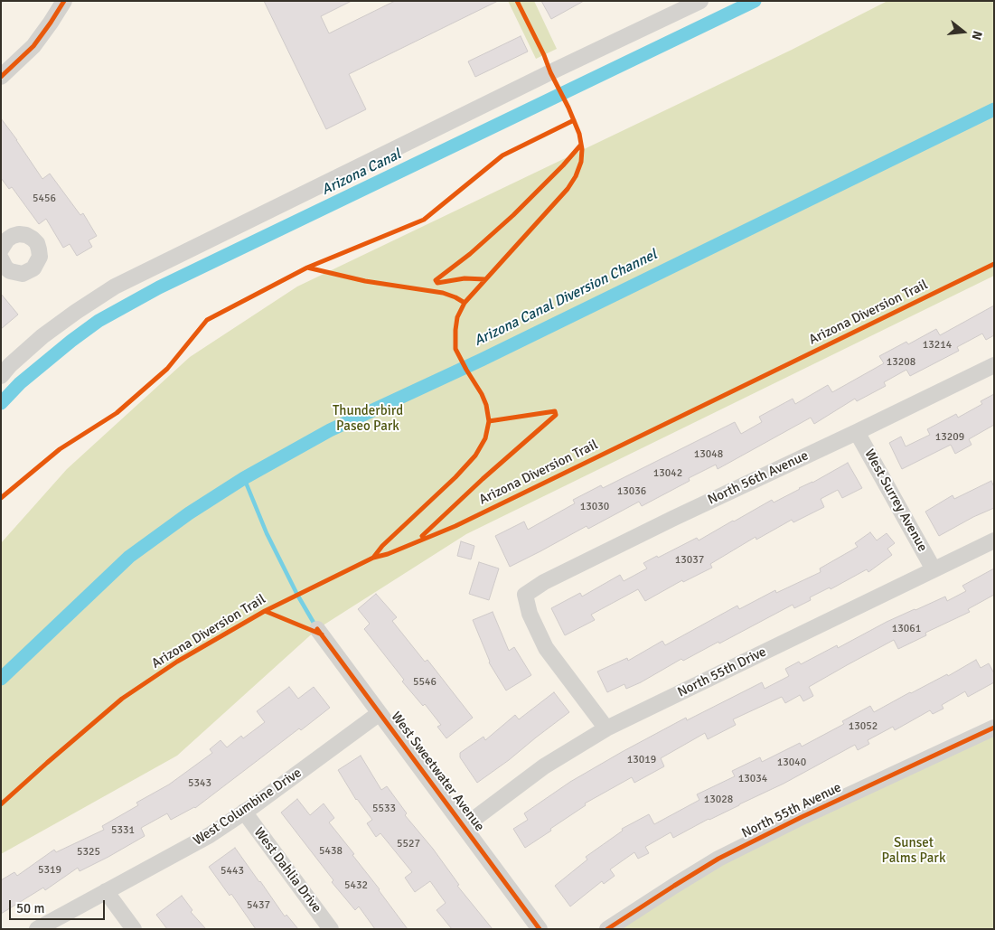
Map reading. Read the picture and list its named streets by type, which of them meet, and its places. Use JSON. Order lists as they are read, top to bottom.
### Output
{
  "streets": {
    "street": [
      "North 56th Avenue",
      "West Surrey Avenue",
      "North 55th Drive",
      "West Sweetwater Avenue",
      "West Columbine Drive",
      "North 55th Avenue",
      "West Dahlia Drive"
    ],
    "cycle path": ["Arizona Diversion Trail"]
  },
  "crossings": [
    ["North 56th Avenue", "West Surrey Avenue"],
    ["North 56th Avenue", "North 55th Drive"],
    ["West Surrey Avenue", "North 55th Drive"],
    ["North 55th Drive", "West Sweetwater Avenue"],
    ["West Sweetwater Avenue", "West Columbine Drive"],
    ["West Columbine Drive", "West Dahlia Drive"]
  ],
  "water": ["Arizona Canal", "Arizona Canal Diversion Channel"],
  "parks": ["Thunderbird Paseo Park", "Sunset Palms Park"],
  "house_numbers": [
    "5456",
    "13214",
    "13208",
    "13209",
    "13048",
    "13042",
    "13036",
    "13030",
    "13037",
    "13061",
    "5546",
    "13052",
    "13019",
    "13040",
    "13034",
    "5343",
    "13028",
    "5533",
    "5331",
    "5527",
    "5438",
    "5325",
    "5319",
    "5443",
    "5432",
    "5437"
  ],
  "scale_bar": "50 m",
  "north": "right"
}
